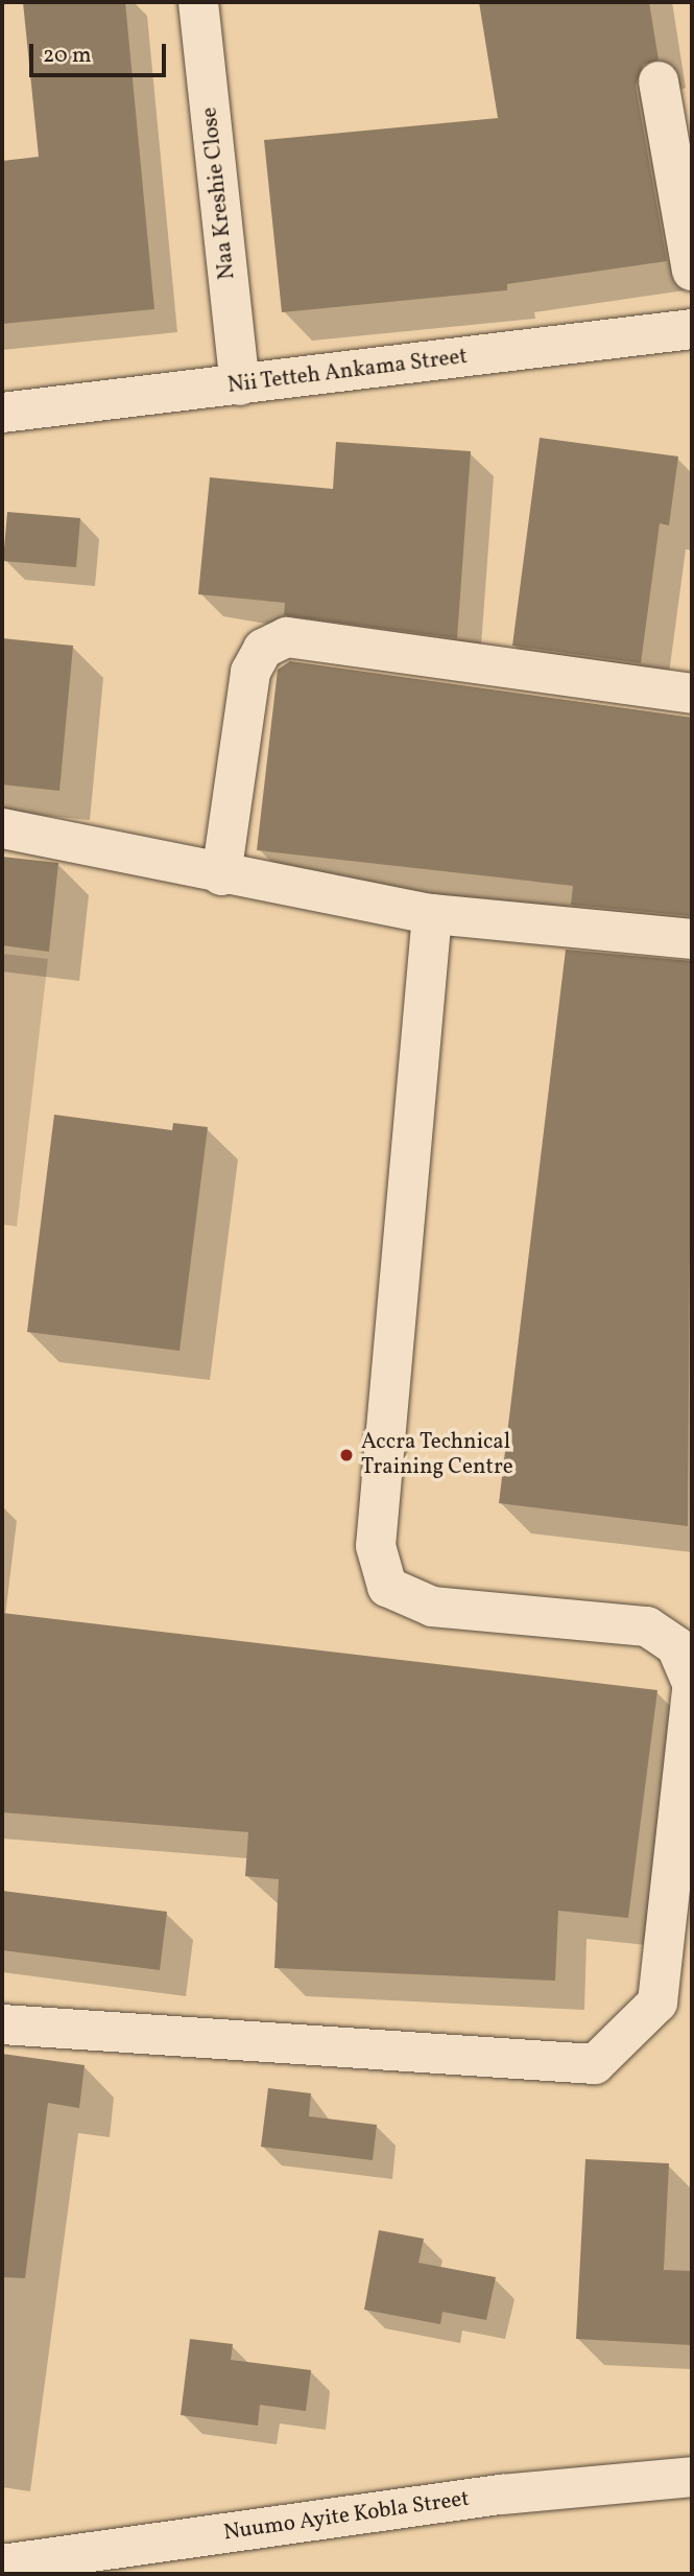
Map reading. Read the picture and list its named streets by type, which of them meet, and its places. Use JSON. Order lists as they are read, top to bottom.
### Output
{
  "streets": {
    "street": ["Naa Kreshie Close", "Nii Tetteh Ankama Street", "Nuumo Ayite Kobla Street"]
  },
  "crossings": [
    ["Naa Kreshie Close", "Nii Tetteh Ankama Street"]
  ],
  "places": ["Accra Technical Training Centre"],
  "scale_bar": "20 m"
}
